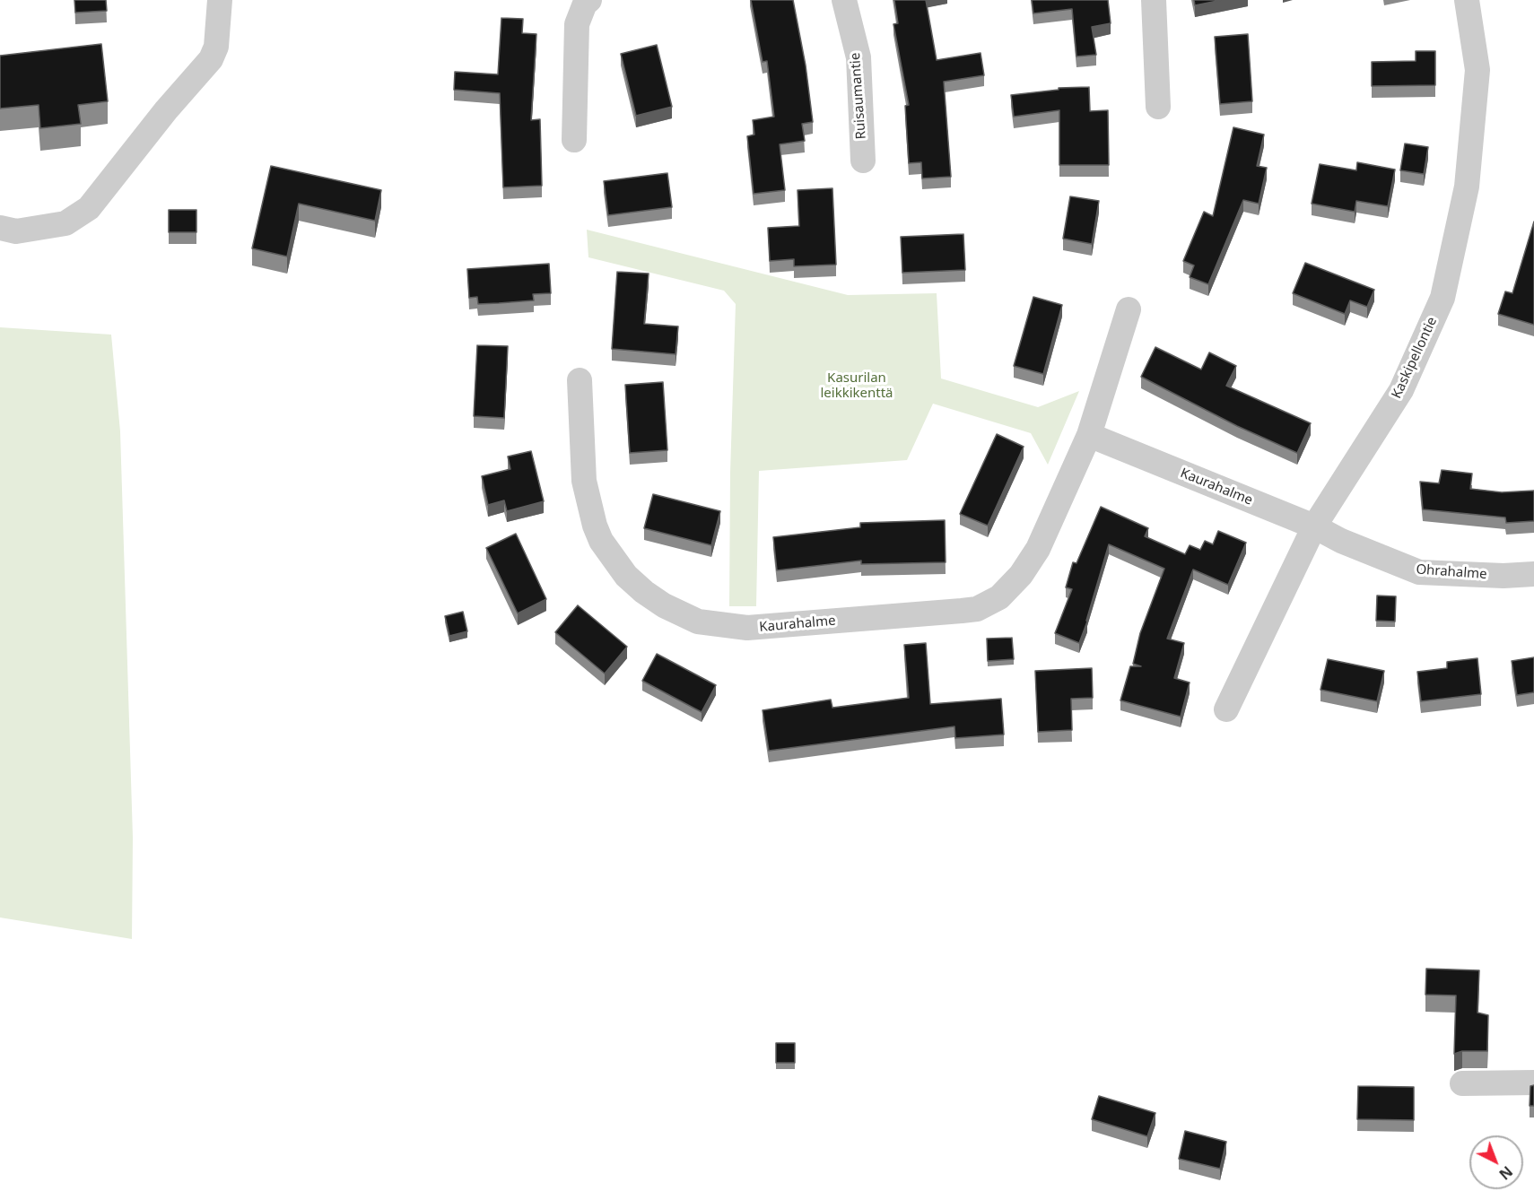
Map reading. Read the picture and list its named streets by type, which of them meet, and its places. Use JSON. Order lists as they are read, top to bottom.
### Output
{
  "streets": {
    "street": [
      "Ruisaumantie",
      "Kaskipellontie",
      "Kaurahalme",
      "Ohrahalme"
    ]
  },
  "crossings": [
    ["Kaskipellontie", "Kaurahalme"],
    ["Kaskipellontie", "Ohrahalme"],
    ["Kaurahalme", "Ohrahalme"]
  ],
  "parks": ["Kasurilan leikkikenttä"],
  "north": "bottom right"
}
